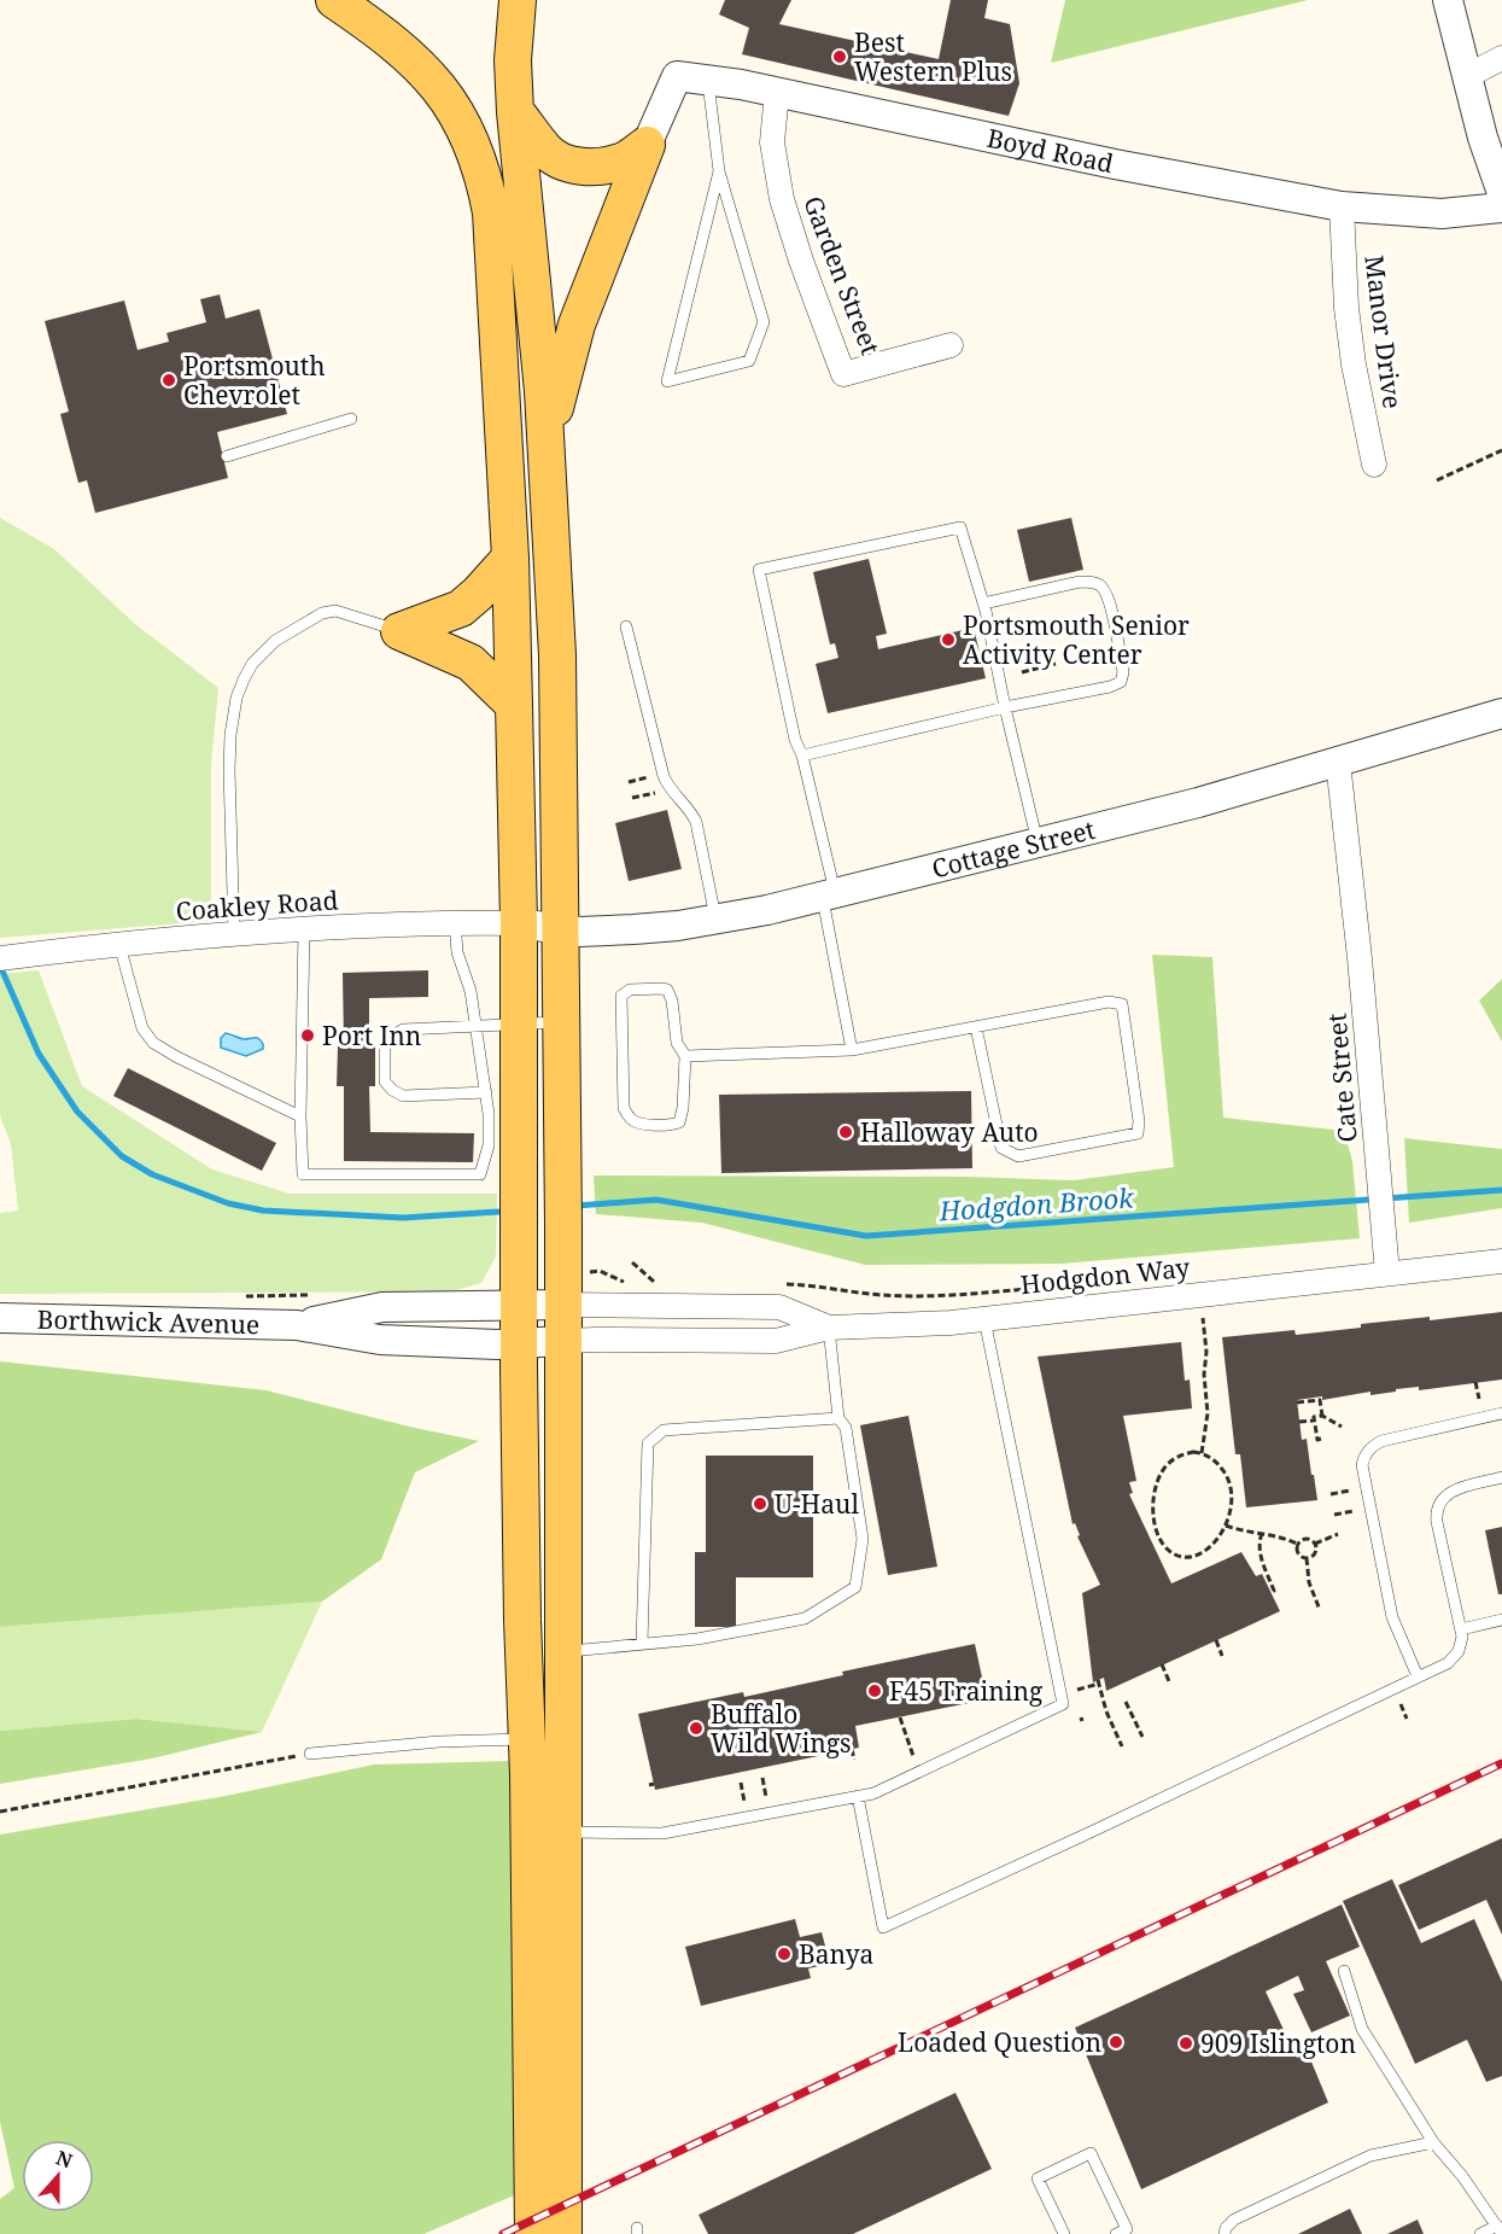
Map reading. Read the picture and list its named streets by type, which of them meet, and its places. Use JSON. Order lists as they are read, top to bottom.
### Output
{
  "streets": {
    "street": [
      "Boyd Road",
      "Garden Street",
      "Manor Drive",
      "Cottage Street",
      "Coakley Road",
      "Cate Street",
      "Hodgdon Way",
      "Borthwick Avenue"
    ]
  },
  "crossings": [
    ["Boyd Road", "Garden Street"],
    ["Boyd Road", "Manor Drive"],
    ["Cottage Street", "Coakley Road"],
    ["Cottage Street", "Cate Street"],
    ["Cate Street", "Hodgdon Way"],
    ["Hodgdon Way", "Borthwick Avenue"]
  ],
  "water": ["Hodgdon Brook"],
  "places": [
    "Best Western Plus",
    "Portsmouth Chevrolet",
    "Portsmouth Senior Activity Center",
    "Port Inn",
    "Halloway Auto",
    "U-Haul",
    "F45 Training",
    "Buffalo Wild Wings",
    "Banya",
    "Loaded Question",
    "909 Islington"
  ],
  "north": "top"
}
